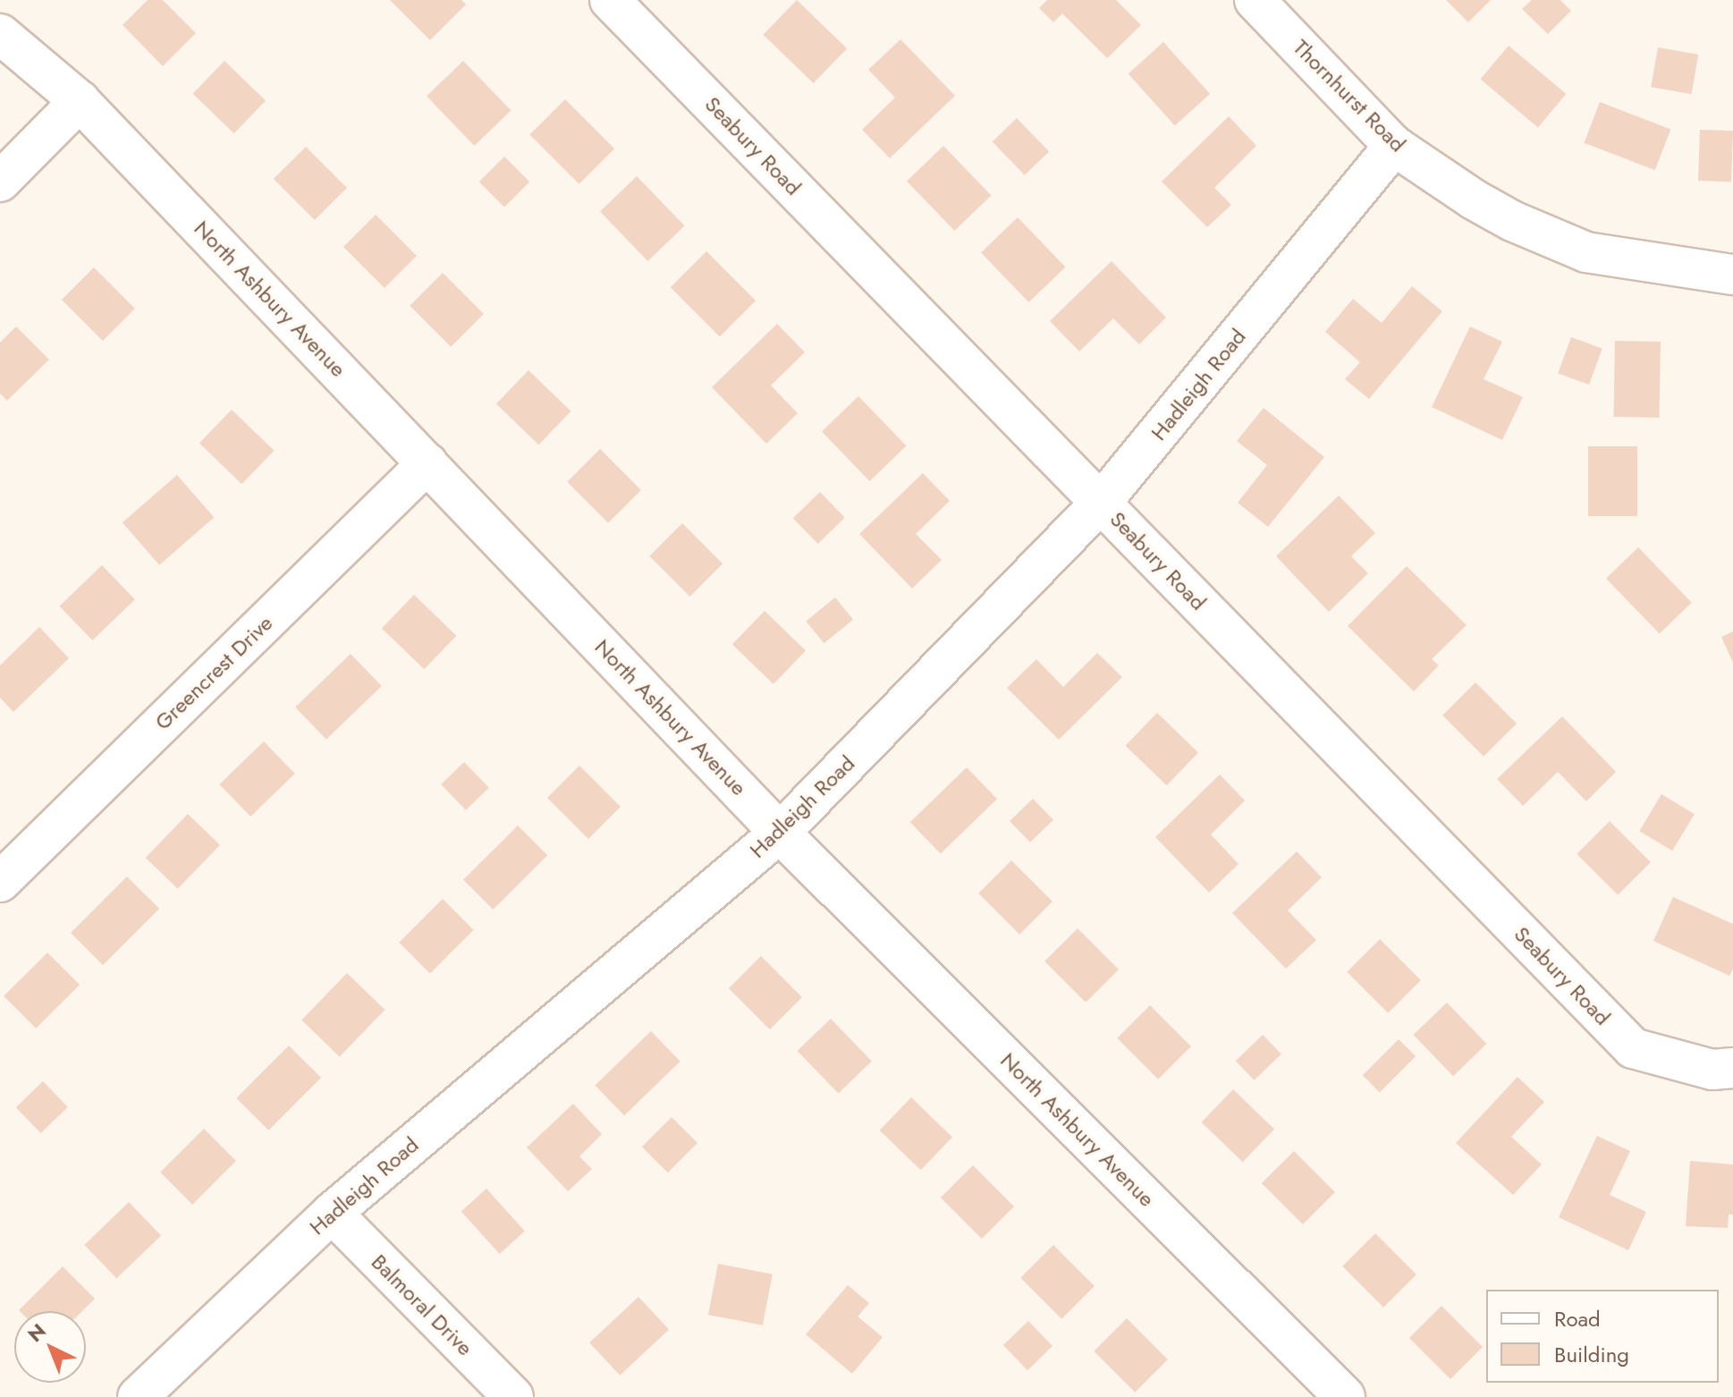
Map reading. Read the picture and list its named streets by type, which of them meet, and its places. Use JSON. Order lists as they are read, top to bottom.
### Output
{
  "streets": {
    "street": [
      "Thornhurst Road",
      "Seabury Road",
      "North Ashbury Avenue",
      "Hadleigh Road",
      "Greencrest Drive",
      "Balmoral Drive"
    ]
  },
  "crossings": [
    ["Thornhurst Road", "Hadleigh Road"],
    ["Seabury Road", "Hadleigh Road"],
    ["North Ashbury Avenue", "Hadleigh Road"],
    ["North Ashbury Avenue", "Greencrest Drive"],
    ["Hadleigh Road", "Balmoral Drive"]
  ],
  "legend": ["Road", "Building"],
  "north": "top left"
}
